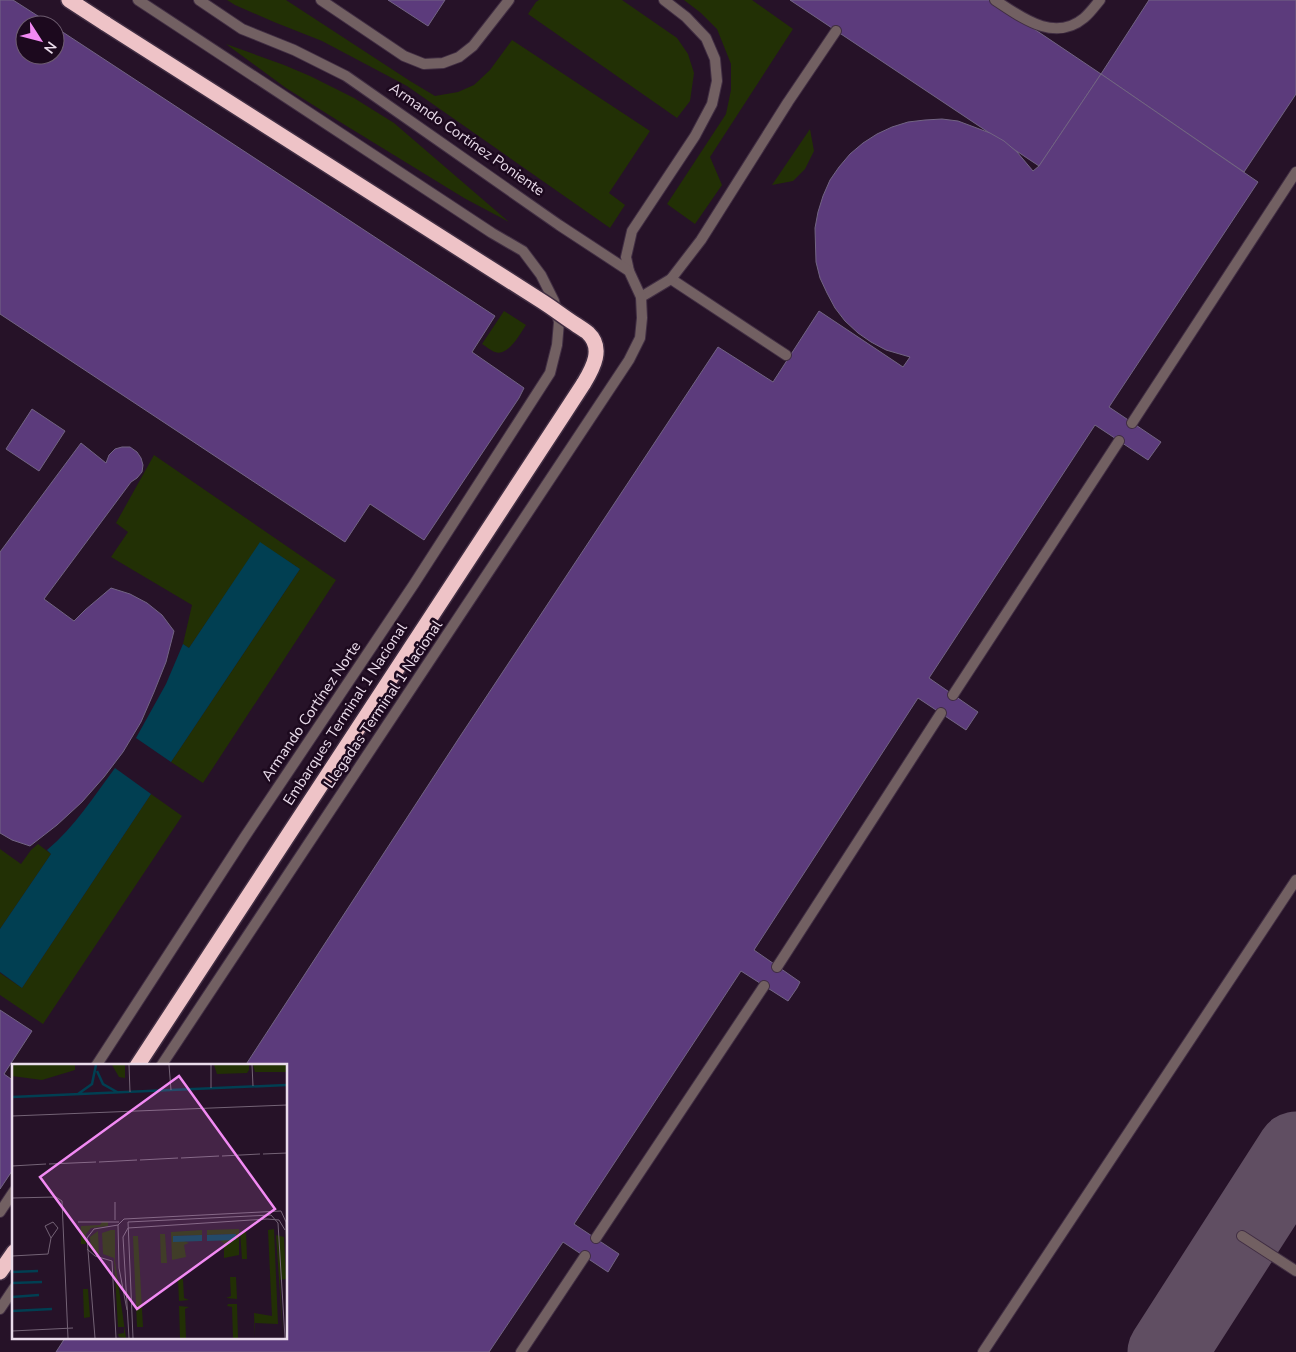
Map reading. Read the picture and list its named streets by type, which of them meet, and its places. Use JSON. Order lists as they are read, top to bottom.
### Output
{
  "streets": {
    "highway": ["Embarques Terminal 1 Nacional"],
    "lane": ["Armando Cortínez Poniente", "Llegadas Terminal 1 Nacional", "Armando Cortínez Norte"]
  },
  "crossings": [
    ["Armando Cortínez Poniente", "Llegadas Terminal 1 Nacional"]
  ],
  "north": "bottom right"
}
